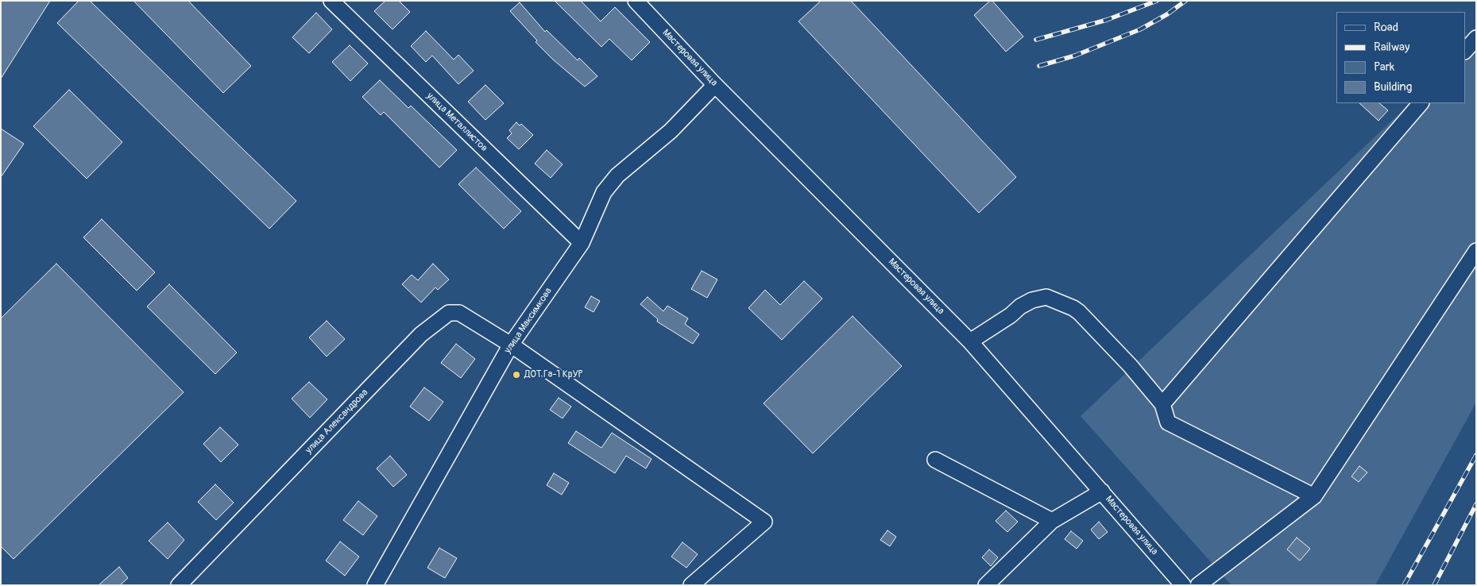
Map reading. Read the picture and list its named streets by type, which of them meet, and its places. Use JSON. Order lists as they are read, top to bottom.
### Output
{
  "streets": {
    "street": [
      "Мастеровая улица",
      "улица Металлистов",
      "улица Максимкова",
      "улица Александрова"
    ]
  },
  "crossings": [
    ["Мастеровая улица", "улица Максимкова"],
    ["улица Металлистов", "улица Максимкова"],
    ["улица Максимкова", "улица Александрова"]
  ],
  "places": ["ДОТ Га-1 КрУР"],
  "legend": [
    "Road",
    "Railway",
    "Park",
    "Building"
  ]
}
